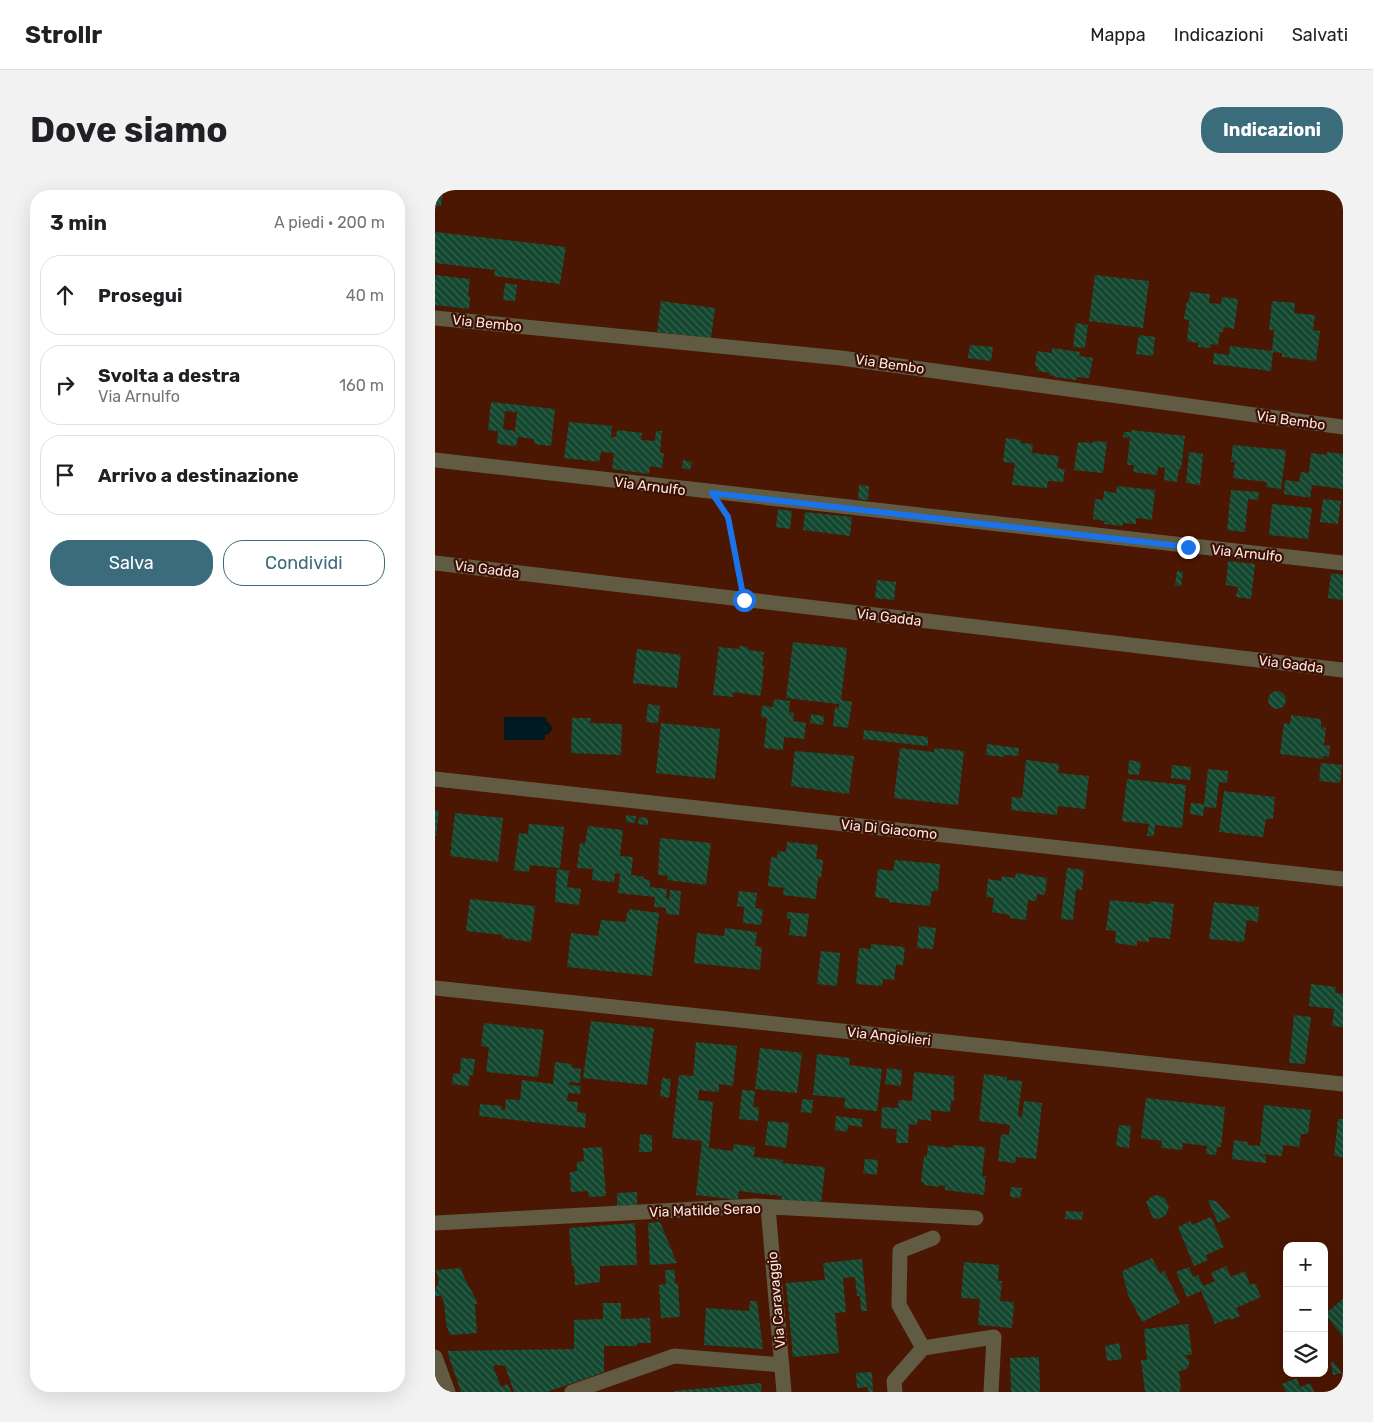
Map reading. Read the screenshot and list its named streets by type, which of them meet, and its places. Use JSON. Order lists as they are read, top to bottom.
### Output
{
  "streets": {
    "street": [
      "Via Bembo",
      "Via Arnulfo",
      "Via Gadda",
      "Via Di Giacomo",
      "Via Angiolieri",
      "Via Matilde Serao",
      "Via Caravaggio"
    ]
  },
  "crossings": [
    ["Via Matilde Serao", "Via Caravaggio"]
  ],
  "page": {
    "header": "Strollr",
    "nav": ["Mappa", "Indicazioni", "Salvati"],
    "buttons": [
      "Indicazioni",
      ["Salva", "Condividi"]
    ],
    "title": "Dove siamo",
    "heading": ["3 min", "A piedi · 200 m"],
    "list": [
      ["Prosegui", "40 m"],
      ["Svolta a destra", "Via Arnulfo", "160 m"],
      "Arrivo a destinazione"
    ],
    "map_buttons": ["+", "−"]
  }
}
